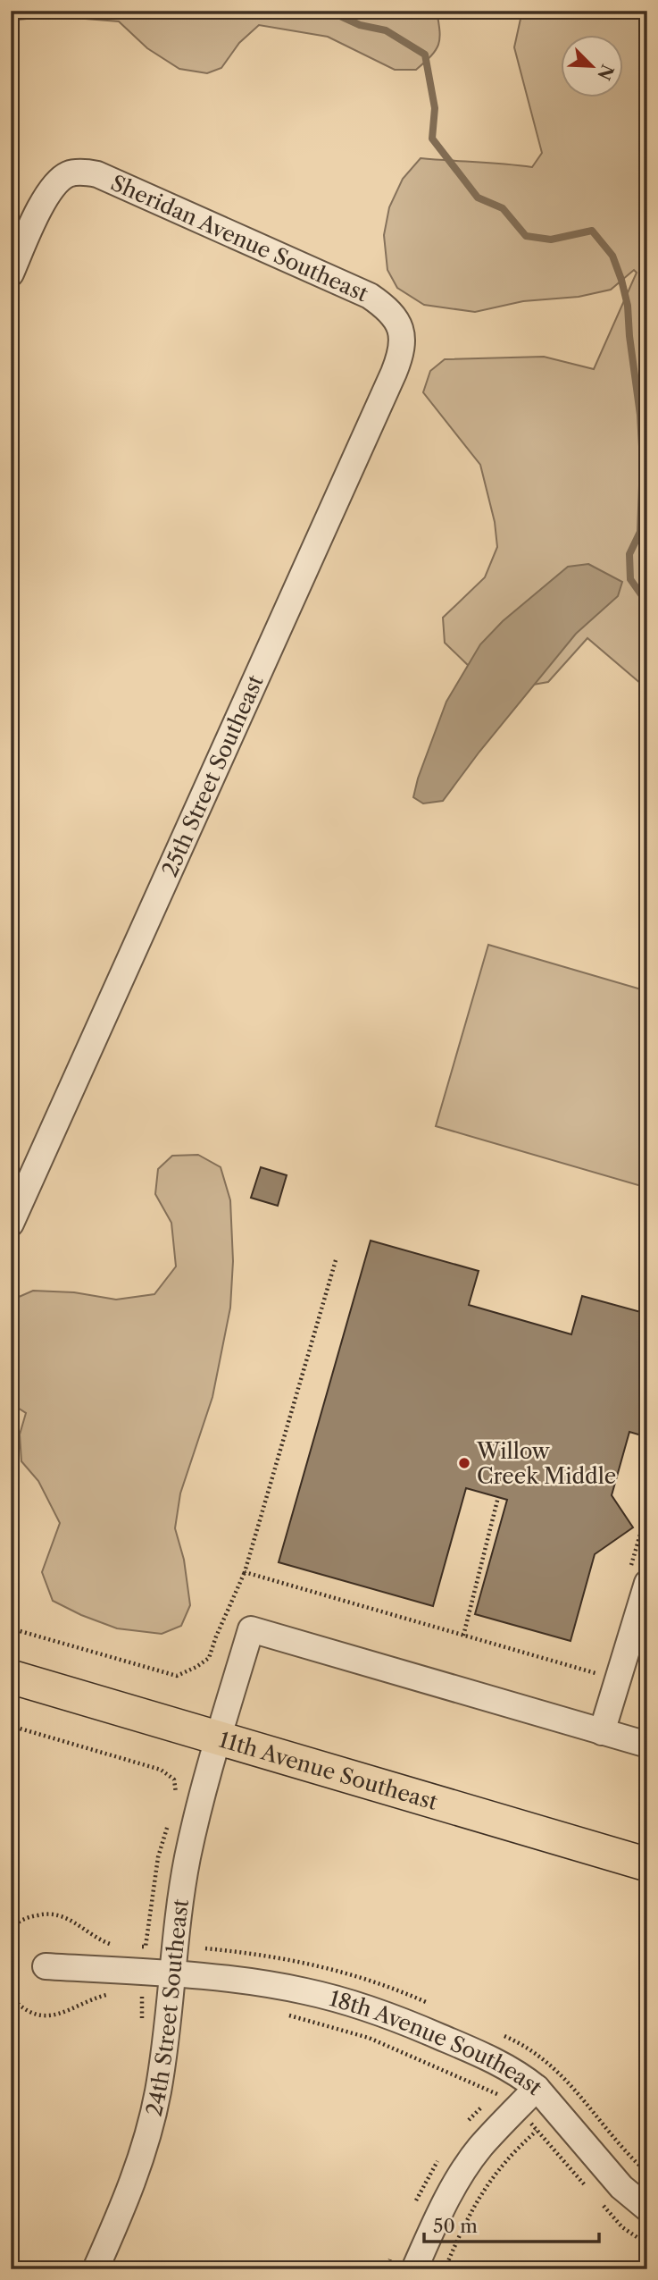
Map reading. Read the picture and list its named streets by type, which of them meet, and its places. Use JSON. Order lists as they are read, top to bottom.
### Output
{
  "streets": {
    "main road": ["11th Avenue Southeast"],
    "street": [
      "Sheridan Avenue Southeast",
      "25th Street Southeast",
      "24th Street Southeast",
      "18th Avenue Southeast"
    ]
  },
  "crossings": [
    ["Sheridan Avenue Southeast", "25th Street Southeast"],
    ["11th Avenue Southeast", "24th Street Southeast"],
    ["24th Street Southeast", "18th Avenue Southeast"]
  ],
  "places": ["Willow Creek Middle"],
  "scale_bar": "50 m",
  "north": "bottom right"
}
